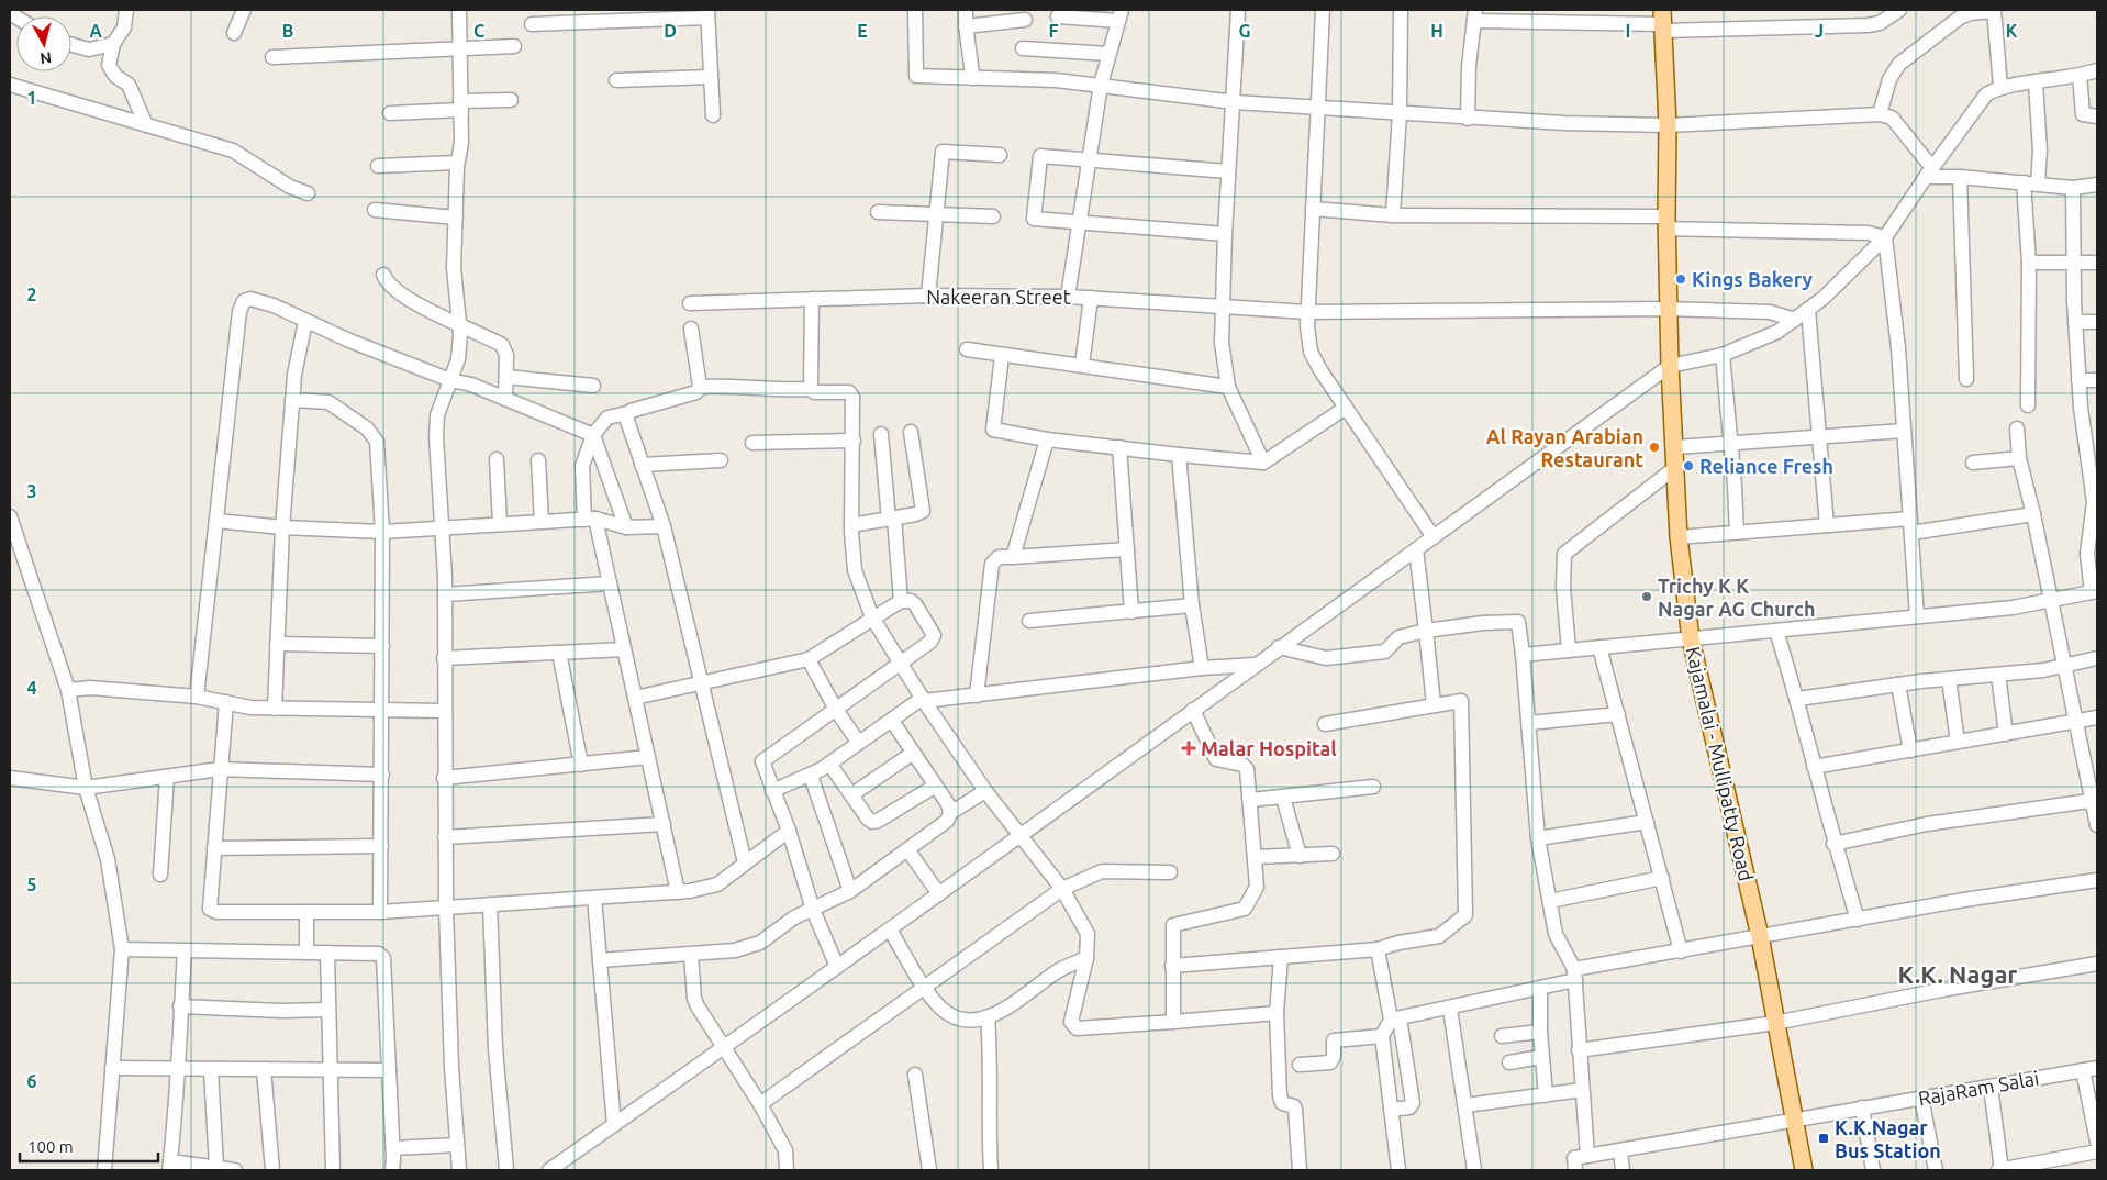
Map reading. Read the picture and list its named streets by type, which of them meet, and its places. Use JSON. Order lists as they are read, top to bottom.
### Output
{
  "streets": {
    "main road": ["Kajamalai - Mullipatty Road"],
    "street": ["Nakeeran Street", "RajaRam Salai"]
  },
  "crossings": [
    ["Nakeeran Street", "Kajamalai - Mullipatty Road"],
    ["Kajamalai - Mullipatty Road", "RajaRam Salai"]
  ],
  "districts": ["K.K. Nagar"],
  "places": {
    "other": [
      "Kings Bakery",
      "Al Rayan Arabian Restaurant",
      "Reliance Fresh",
      "Trichy K K Nagar AG Church"
    ],
    "health": ["Malar Hospital"],
    "transit": ["K.K.Nagar Bus Station"]
  },
  "scale_bar": "100 m",
  "north": "bottom",
  "grid": {
    "columns": [
      "A",
      "B",
      "C",
      "D",
      "E",
      "F",
      "G",
      "H",
      "I",
      "J",
      "K"
    ],
    "rows": [
      "1",
      "2",
      "3",
      "4",
      "5",
      "6"
    ]
  }
}
